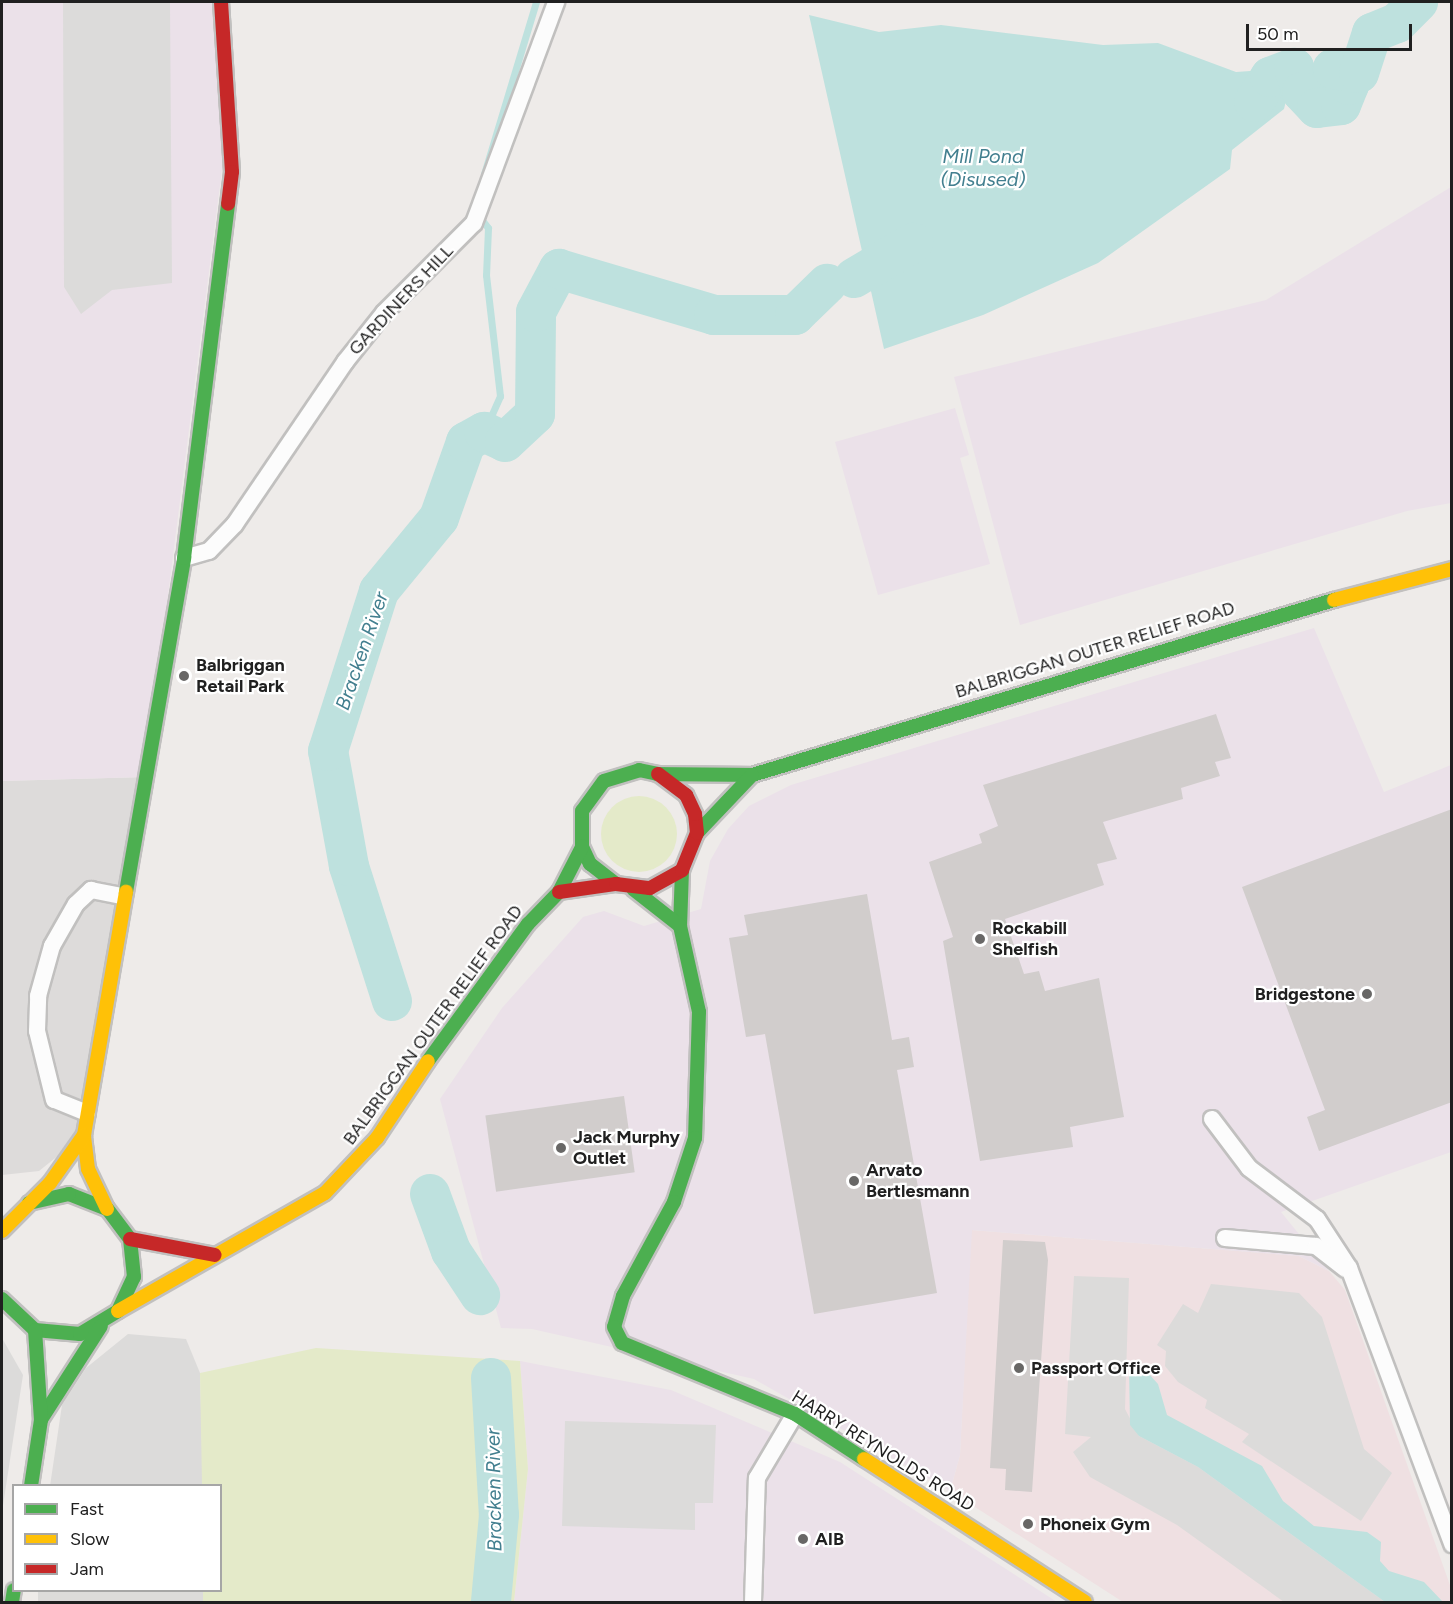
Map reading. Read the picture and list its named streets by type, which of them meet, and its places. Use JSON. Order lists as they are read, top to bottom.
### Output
{
  "streets": {
    "street": ["GARDINERS HILL", "BALBRIGGAN OUTER RELIEF ROAD", "HARRY REYNOLDS ROAD"]
  },
  "crossings": [
    ["BALBRIGGAN OUTER RELIEF ROAD", "HARRY REYNOLDS ROAD"]
  ],
  "water": ["Mill Pond (Disused)", "Bracken River"],
  "places": [
    "Balbriggan Retail Park",
    "Rockabill Shelfish",
    "Bridgestone",
    "Jack Murphy Outlet",
    "Arvato Bertlesmann",
    "Passport Office",
    "Phoneix Gym",
    "AIB"
  ],
  "legend": ["Fast", "Slow", "Jam"],
  "scale_bar": "50 m"
}
